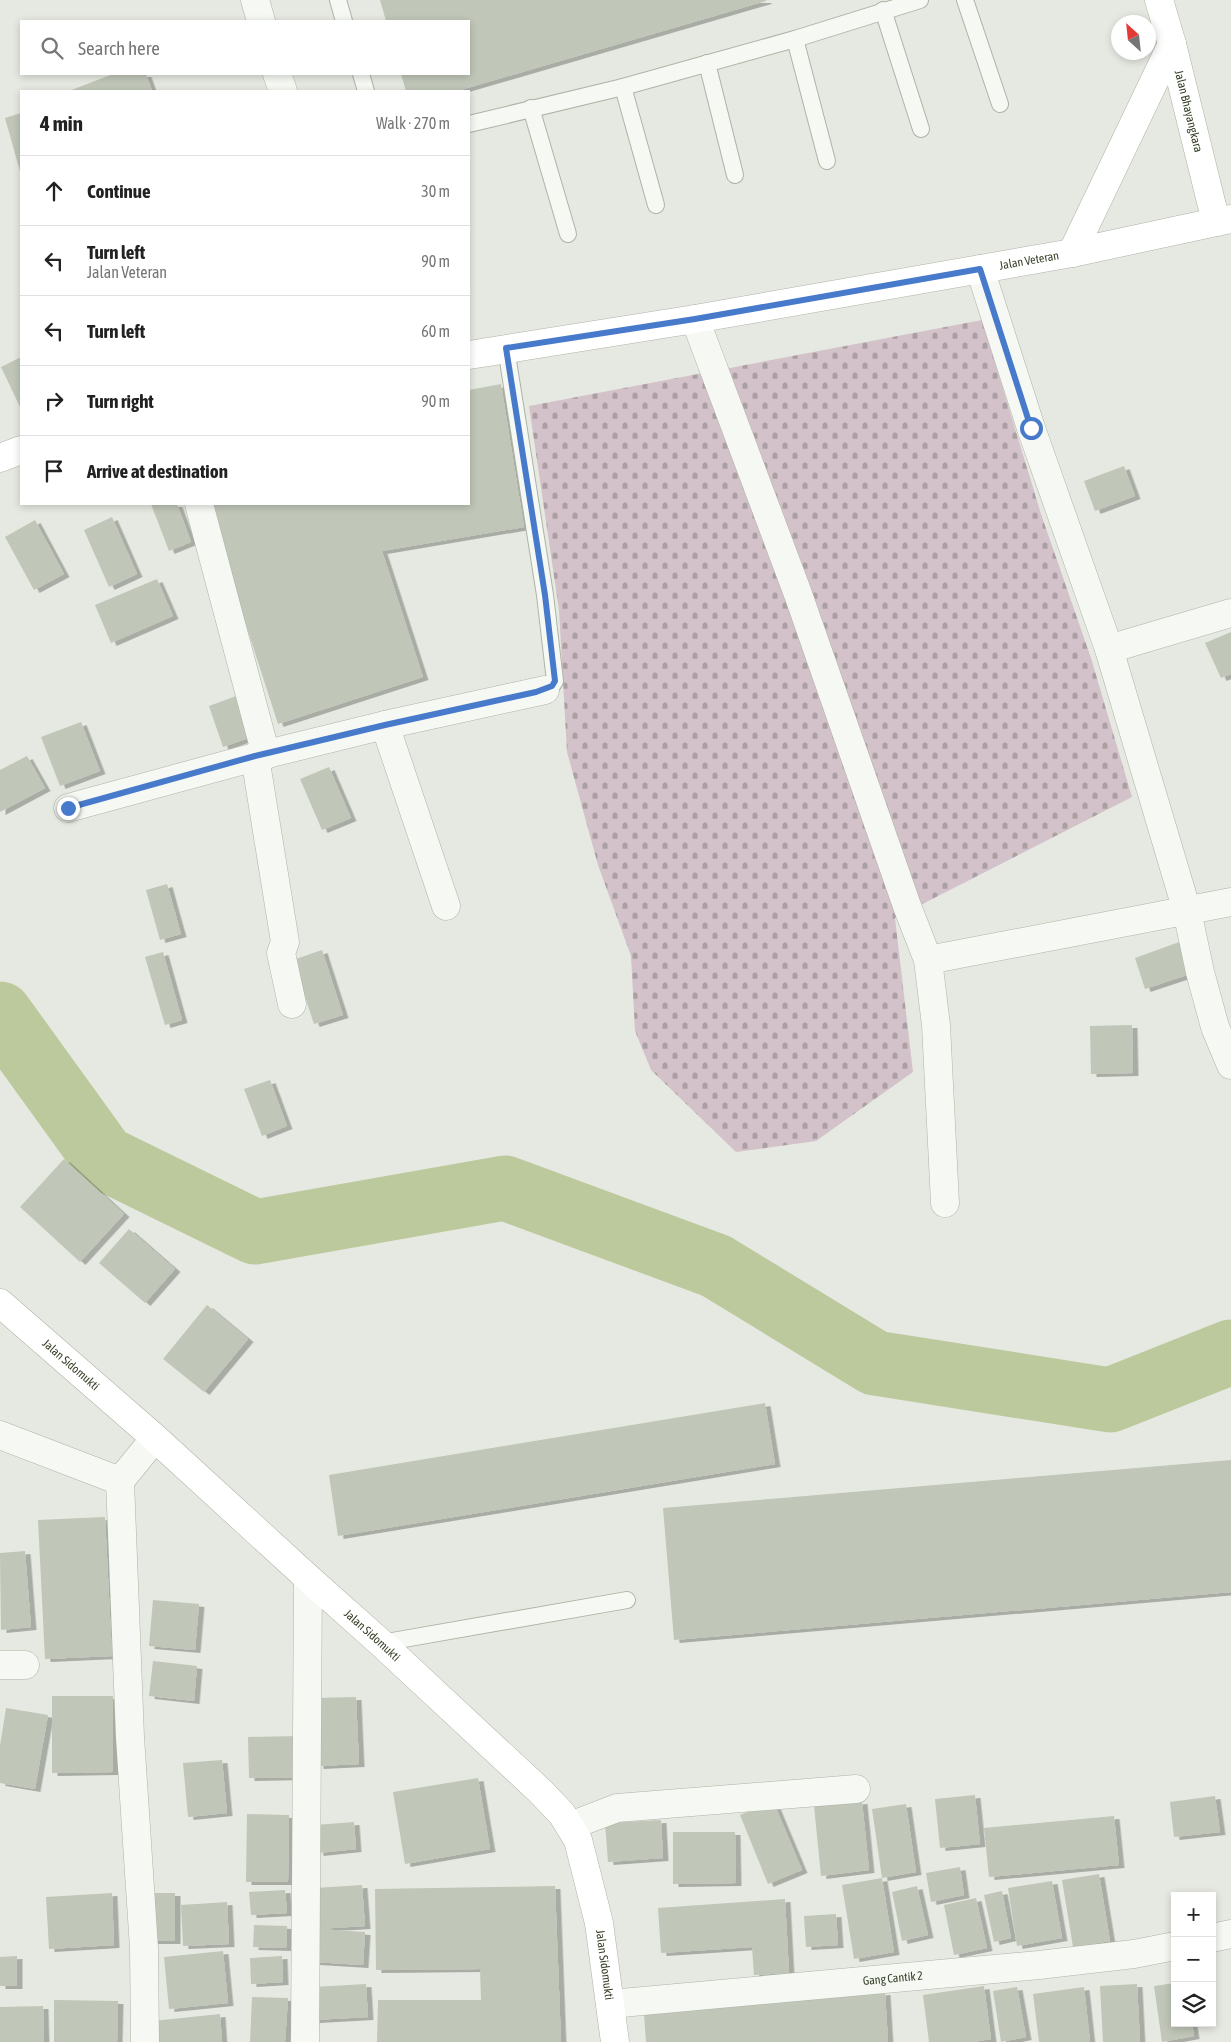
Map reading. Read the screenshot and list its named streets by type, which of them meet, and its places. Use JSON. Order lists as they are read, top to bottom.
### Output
{
  "streets": {
    "street": [
      "Jalan Bhayangkara",
      "Jalan Veteran",
      "Jalan Sidomukti",
      "Gang Cantik 2"
    ]
  },
  "crossings": [
    ["Jalan Bhayangkara", "Jalan Veteran"],
    ["Jalan Sidomukti", "Gang Cantik 2"]
  ],
  "north": "top left",
  "page": {
    "search": "Search here",
    "heading": ["4 min", "Walk · 270 m"],
    "list": [
      ["Continue", "30 m"],
      ["Turn left", "Jalan Veteran", "90 m"],
      ["Turn left", "60 m"],
      ["Turn right", "90 m"],
      "Arrive at destination"
    ],
    "map_buttons": ["+", "−"]
  }
}
